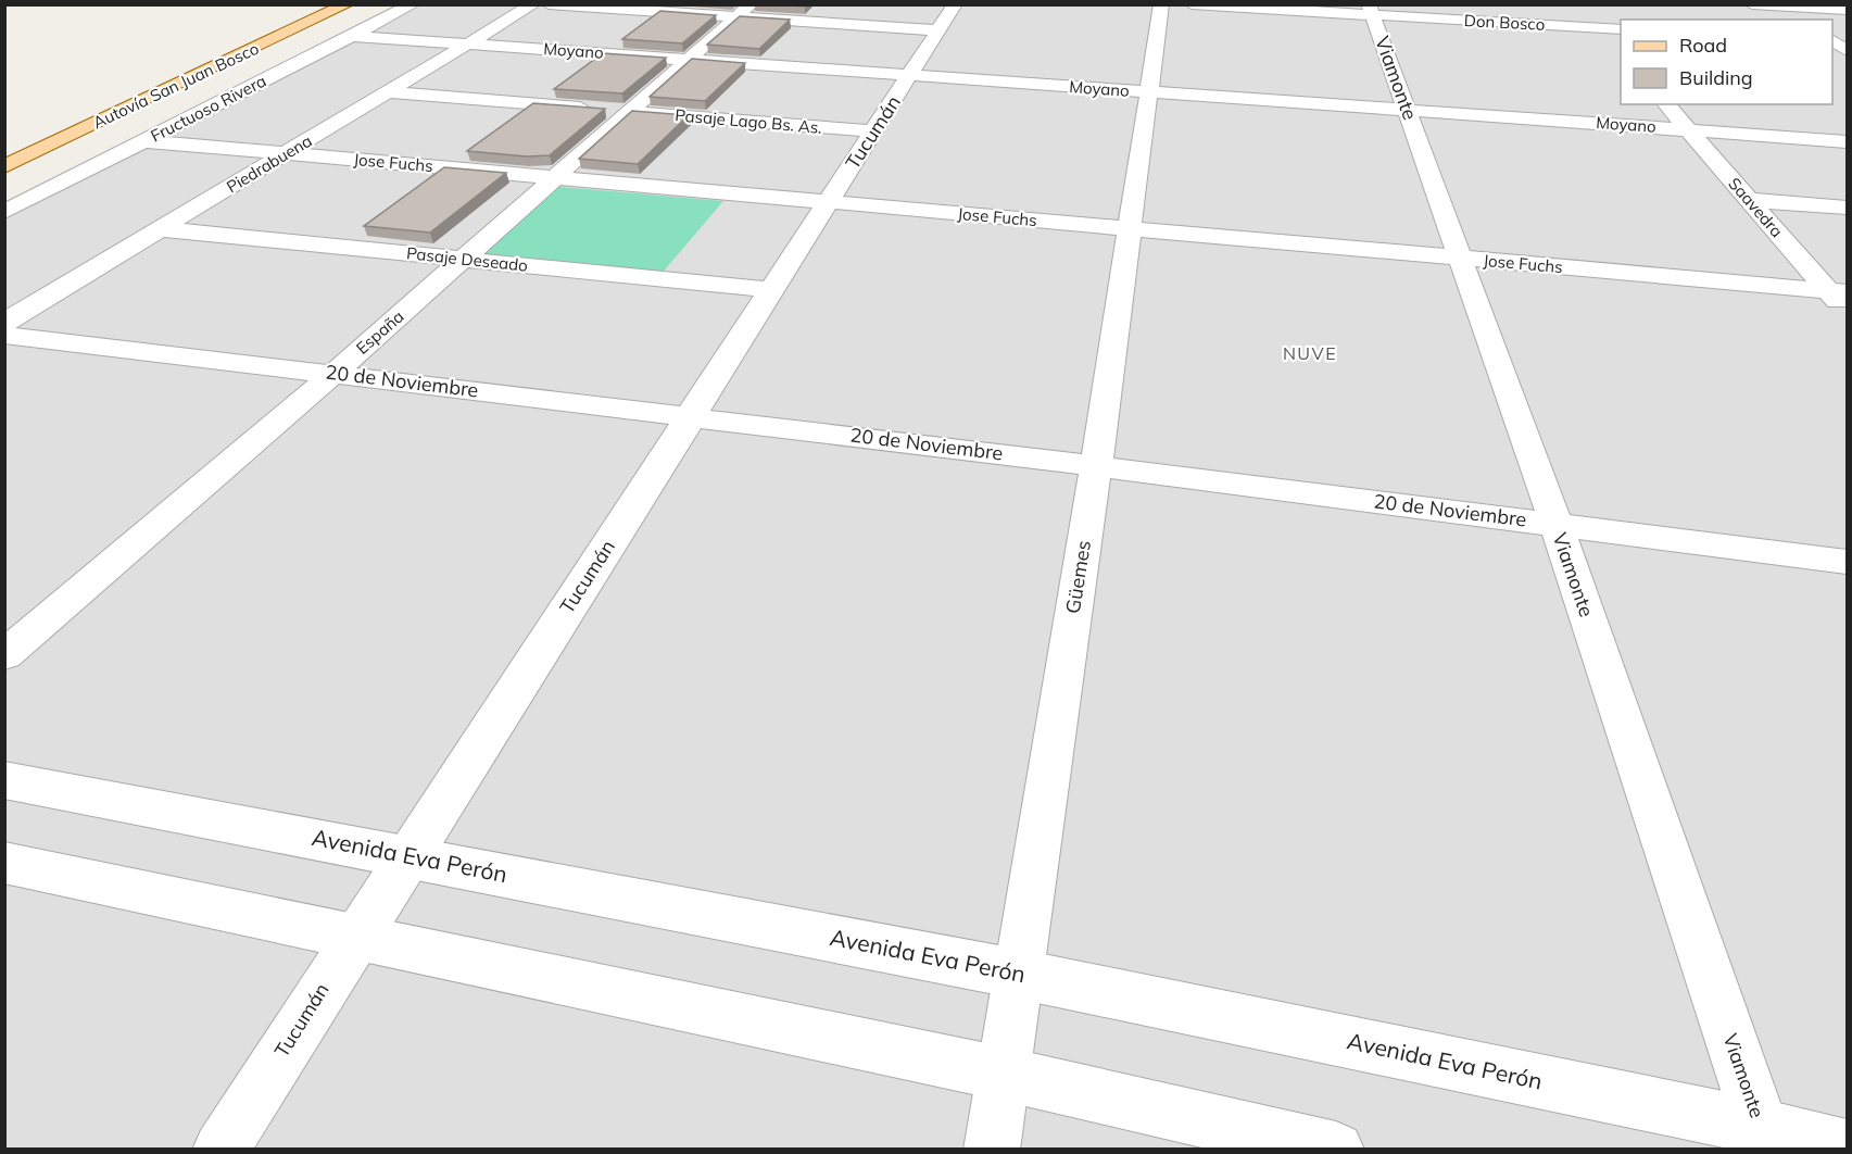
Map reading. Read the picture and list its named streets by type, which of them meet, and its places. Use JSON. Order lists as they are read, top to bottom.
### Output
{
  "streets": {
    "main road": ["Autovía San Juan Bosco"],
    "street": [
      "Don Bosco",
      "Moyano",
      "Viamonte",
      "Fructuoso Rivera",
      "Pasaje Lago Bs. As.",
      "Tucumán",
      "Jose Fuchs",
      "Piedrabuena",
      "Saavedra",
      "Pasaje Deseado",
      "España",
      "20 de Noviembre",
      "Güemes",
      "Avenida Eva Perón"
    ]
  },
  "crossings": [
    ["Don Bosco", "Viamonte"],
    ["Moyano", "Viamonte"],
    ["Moyano", "Fructuoso Rivera"],
    ["Moyano", "Tucumán"],
    ["Moyano", "Piedrabuena"],
    ["Moyano", "Saavedra"],
    ["Moyano", "España"],
    ["Moyano", "Güemes"],
    ["Viamonte", "Jose Fuchs"],
    ["Viamonte", "20 de Noviembre"],
    ["Viamonte", "Avenida Eva Perón"],
    ["Fructuoso Rivera", "Jose Fuchs"],
    ["Pasaje Lago Bs. As.", "Tucumán"],
    ["Pasaje Lago Bs. As.", "Piedrabuena"],
    ["Pasaje Lago Bs. As.", "España"],
    ["Tucumán", "Jose Fuchs"],
    ["Tucumán", "Pasaje Deseado"],
    ["Tucumán", "20 de Noviembre"],
    ["Tucumán", "Avenida Eva Perón"],
    ["Jose Fuchs", "Piedrabuena"],
    ["Jose Fuchs", "Saavedra"],
    ["Jose Fuchs", "España"],
    ["Jose Fuchs", "Güemes"],
    ["Piedrabuena", "Pasaje Deseado"],
    ["Pasaje Deseado", "España"],
    ["España", "20 de Noviembre"],
    ["20 de Noviembre", "Güemes"],
    ["Güemes", "Avenida Eva Perón"]
  ],
  "districts": ["NUVE"],
  "legend": ["Road", "Building"]
}
